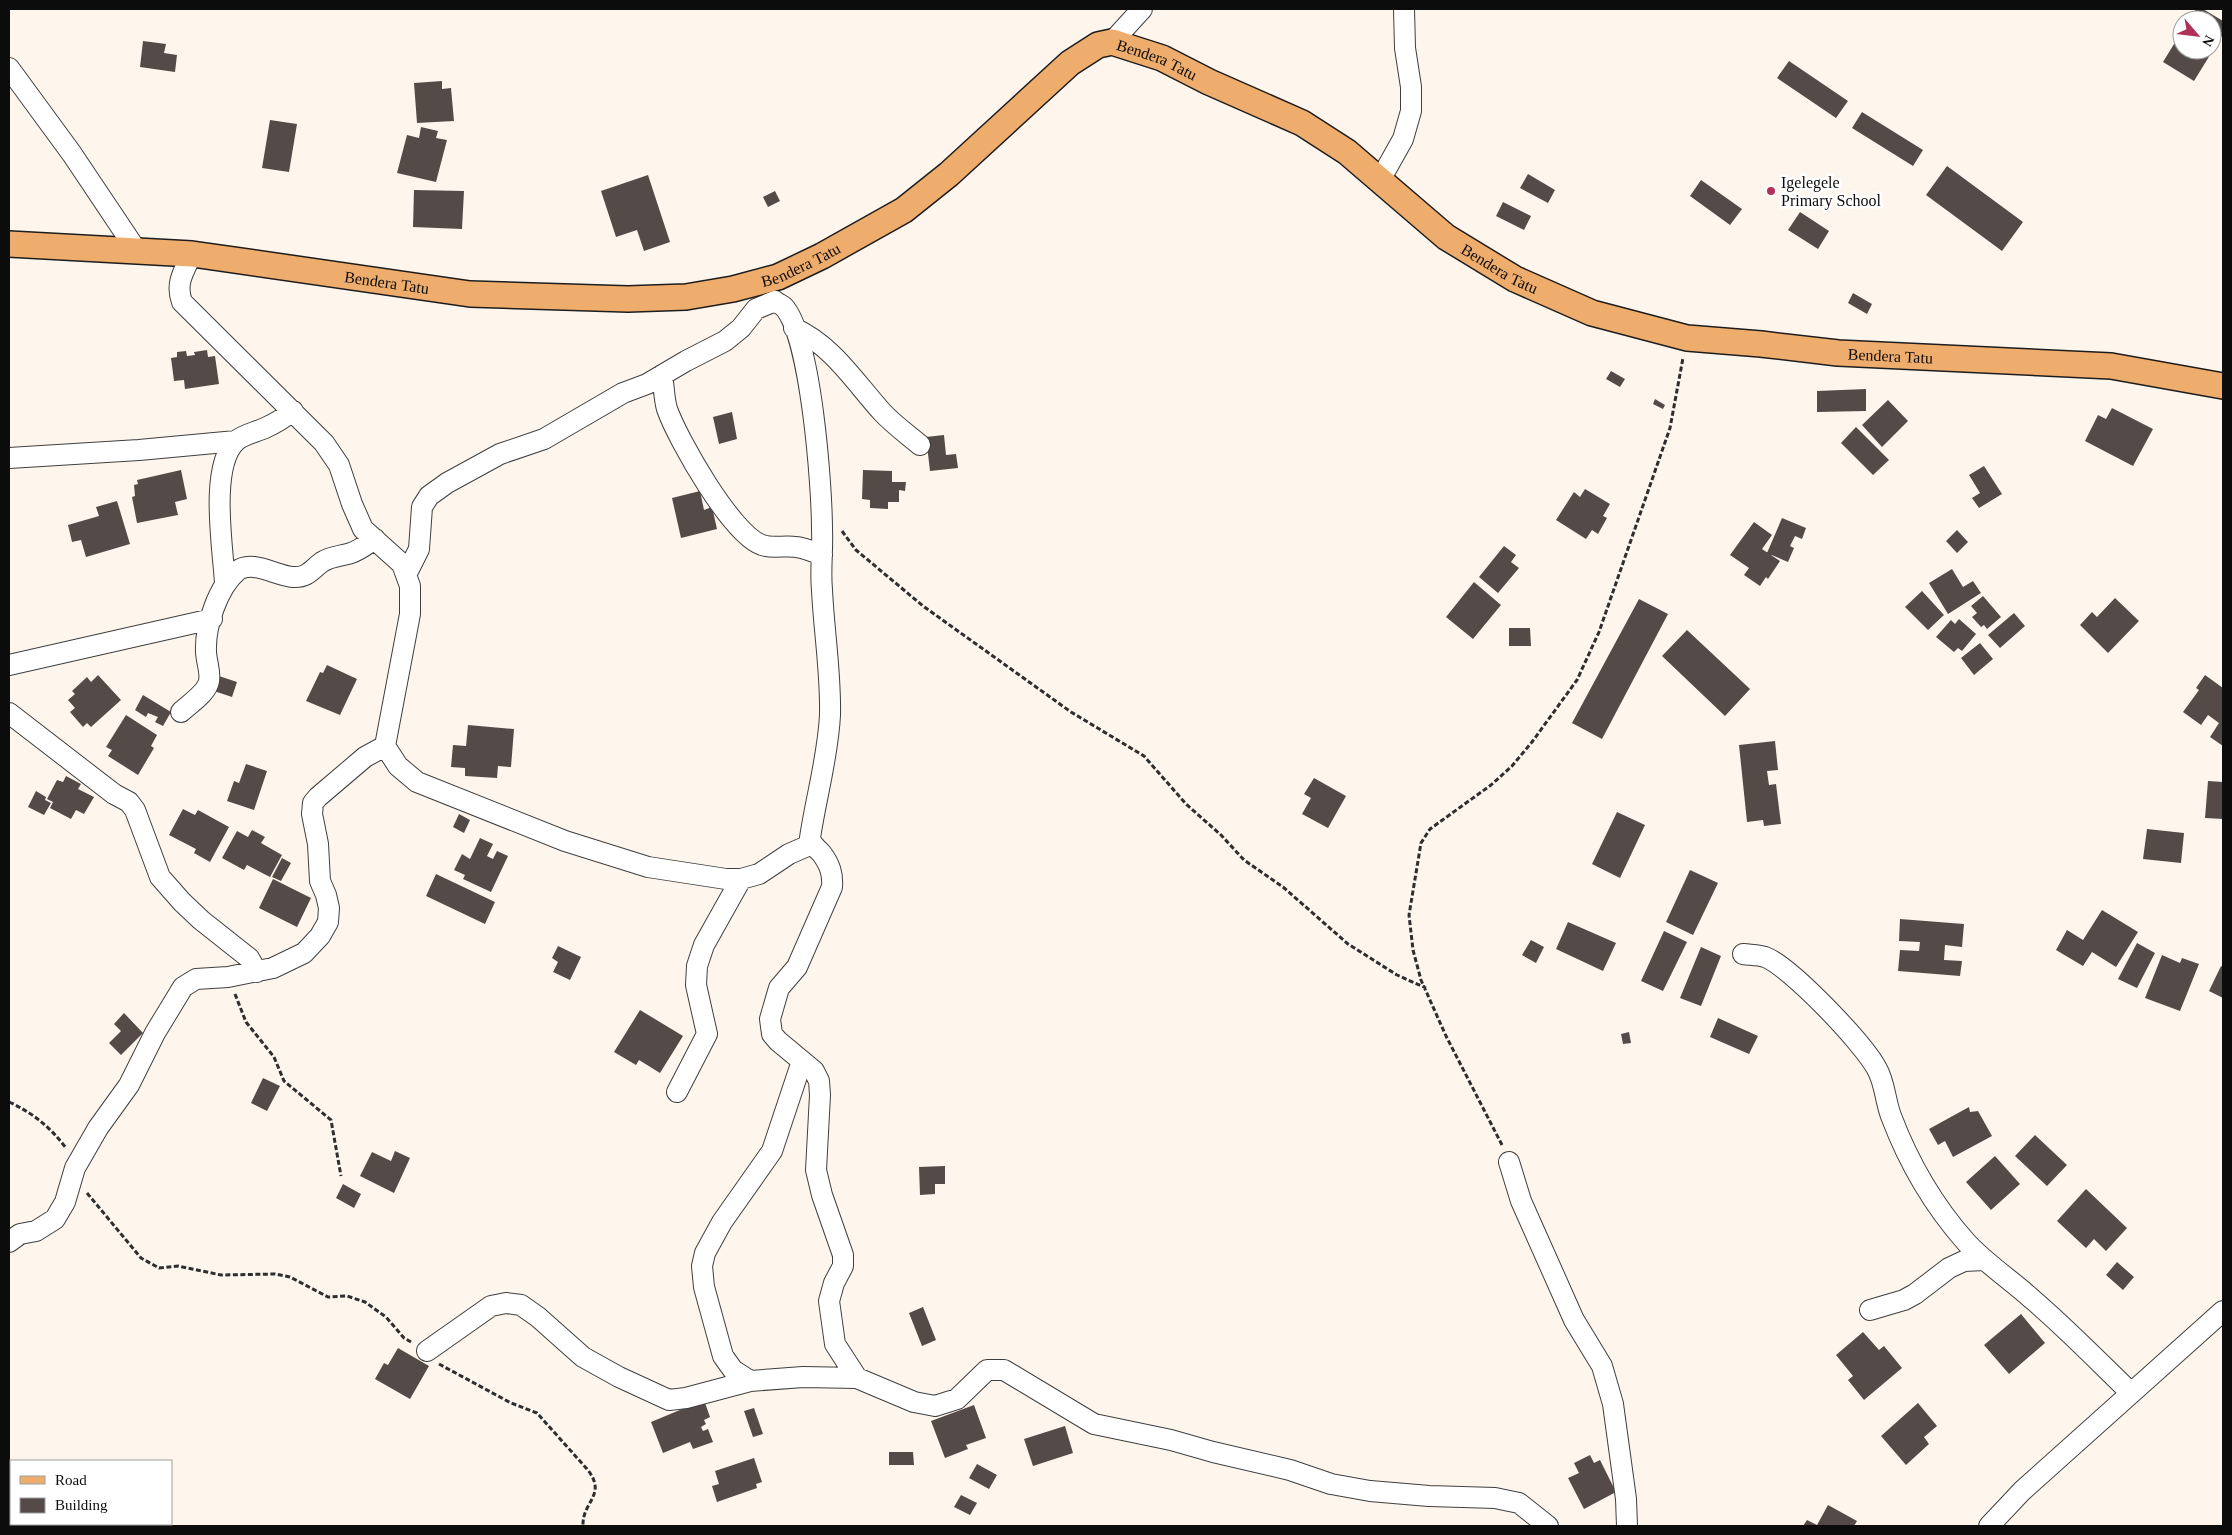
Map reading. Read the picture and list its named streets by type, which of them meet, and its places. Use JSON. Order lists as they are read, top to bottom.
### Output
{
  "streets": {
    "main road": ["Bendera Tatu"]
  },
  "places": ["Igelegele Primary School"],
  "legend": ["Road", "Building"],
  "north": "bottom right"
}
